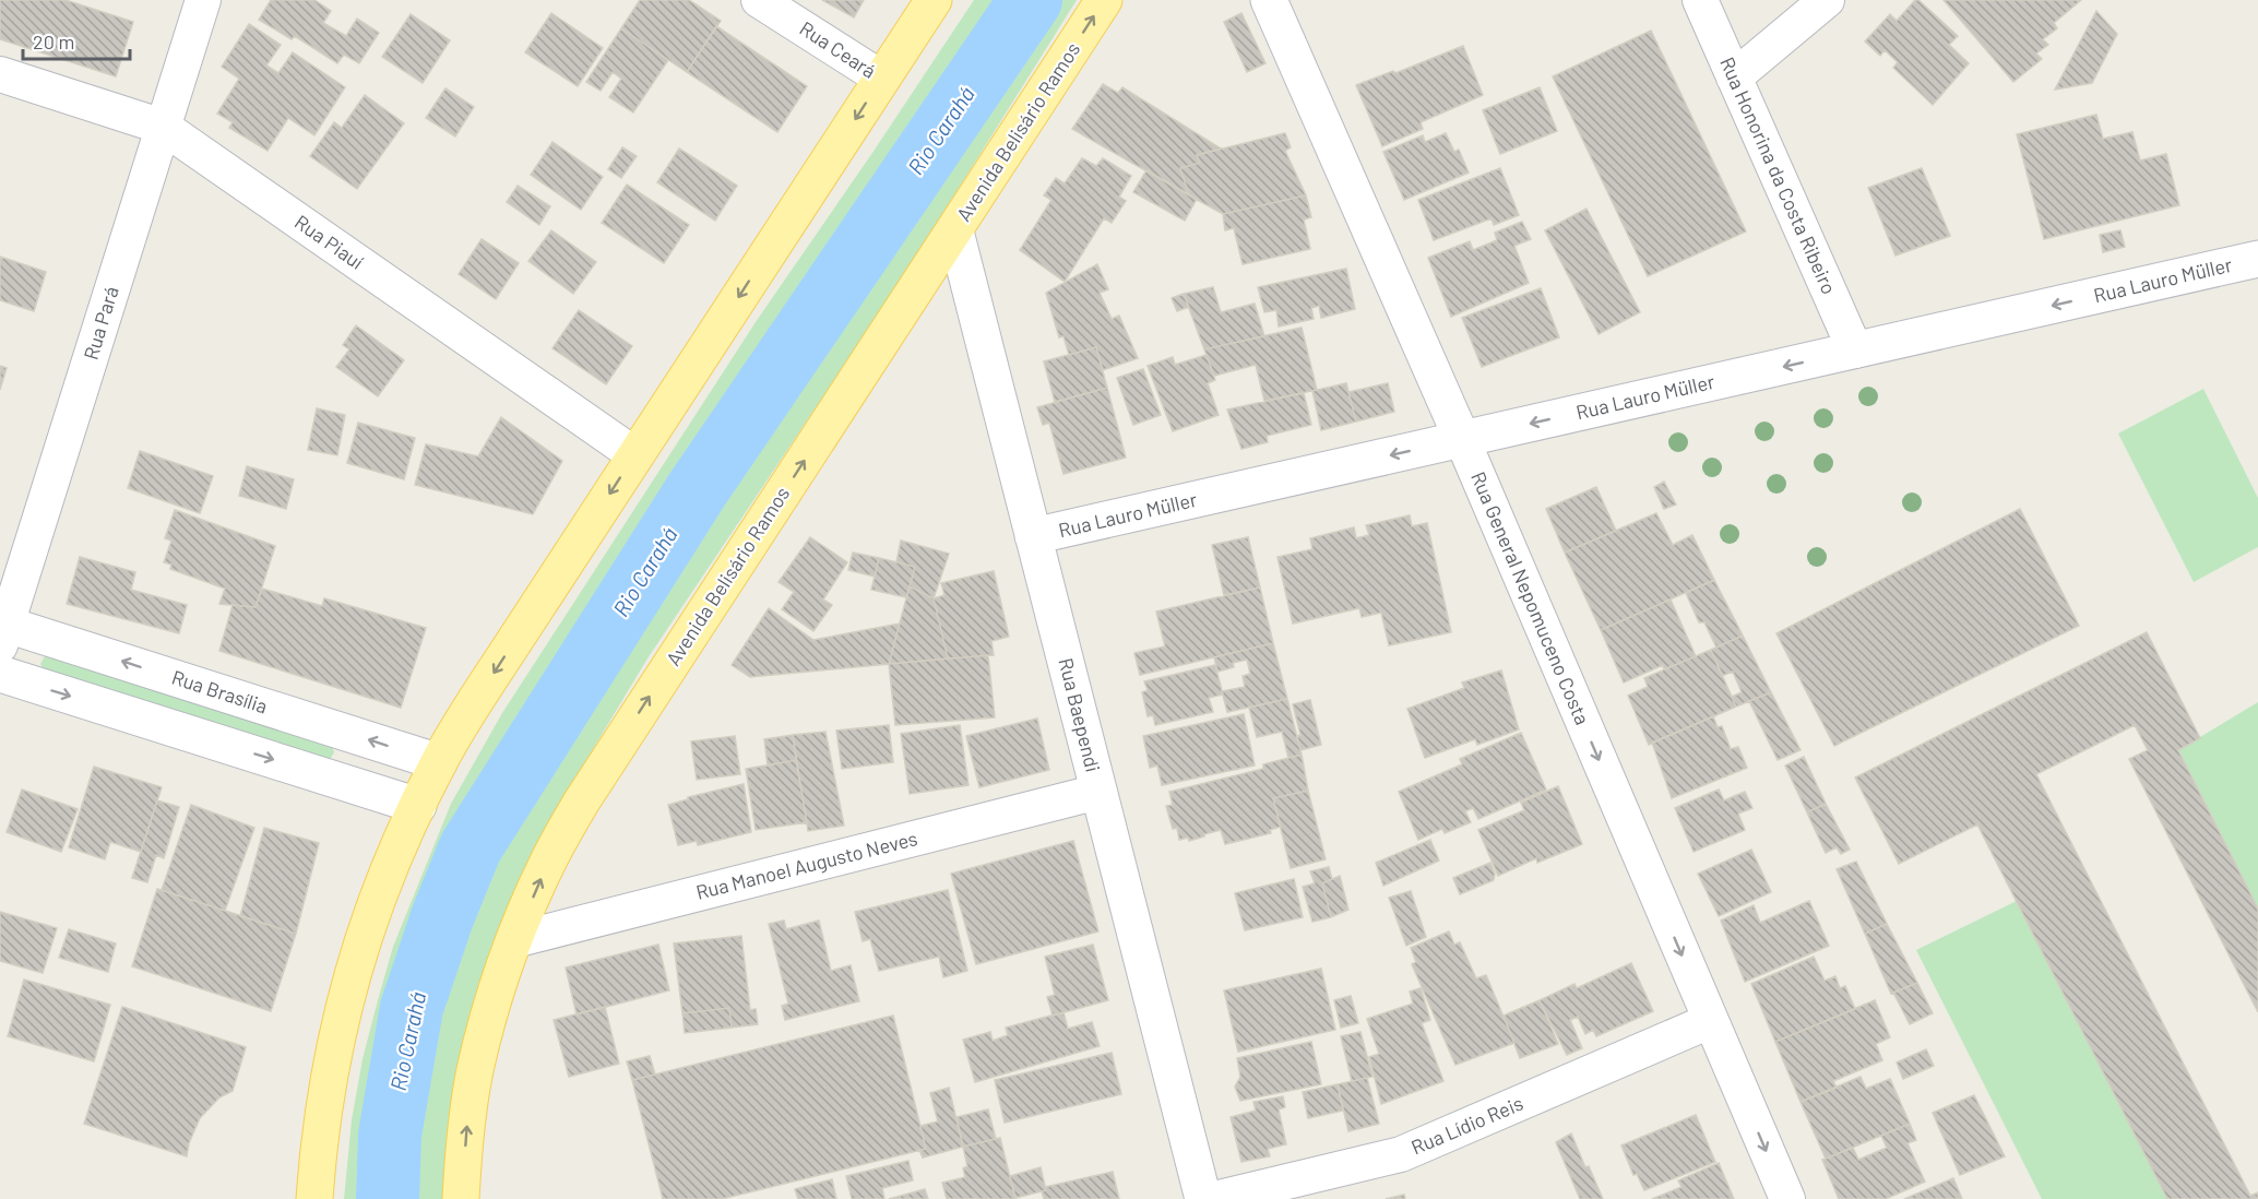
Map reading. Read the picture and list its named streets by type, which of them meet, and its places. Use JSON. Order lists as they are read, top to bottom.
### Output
{
  "streets": {
    "main road": ["Avenida Belisário Ramos"],
    "street": [
      "Rua Ceará",
      "Rua Honorina da Costa Ribeiro",
      "Rua Piauí",
      "Rua Lauro Müller",
      "Rua Pará",
      "Rua General Nepomuceno Costa",
      "Rua Brasília",
      "Rua Baependi",
      "Rua Manoel Augusto Neves",
      "Rua Lídio Reis"
    ]
  },
  "crossings": [
    ["Avenida Belisário Ramos", "Rua Baependi"],
    ["Avenida Belisário Ramos", "Rua Manoel Augusto Neves"],
    ["Rua Honorina da Costa Ribeiro", "Rua Lauro Müller"],
    ["Rua Piauí", "Rua Pará"],
    ["Rua Lauro Müller", "Rua General Nepomuceno Costa"],
    ["Rua Lauro Müller", "Rua Baependi"],
    ["Rua Pará", "Rua Brasília"],
    ["Rua General Nepomuceno Costa", "Rua Lídio Reis"],
    ["Rua Baependi", "Rua Manoel Augusto Neves"]
  ],
  "one_way": ["Rua Lauro Müller", "Rua General Nepomuceno Costa"],
  "water": ["Rio Carahá"],
  "scale_bar": "20 m"
}
